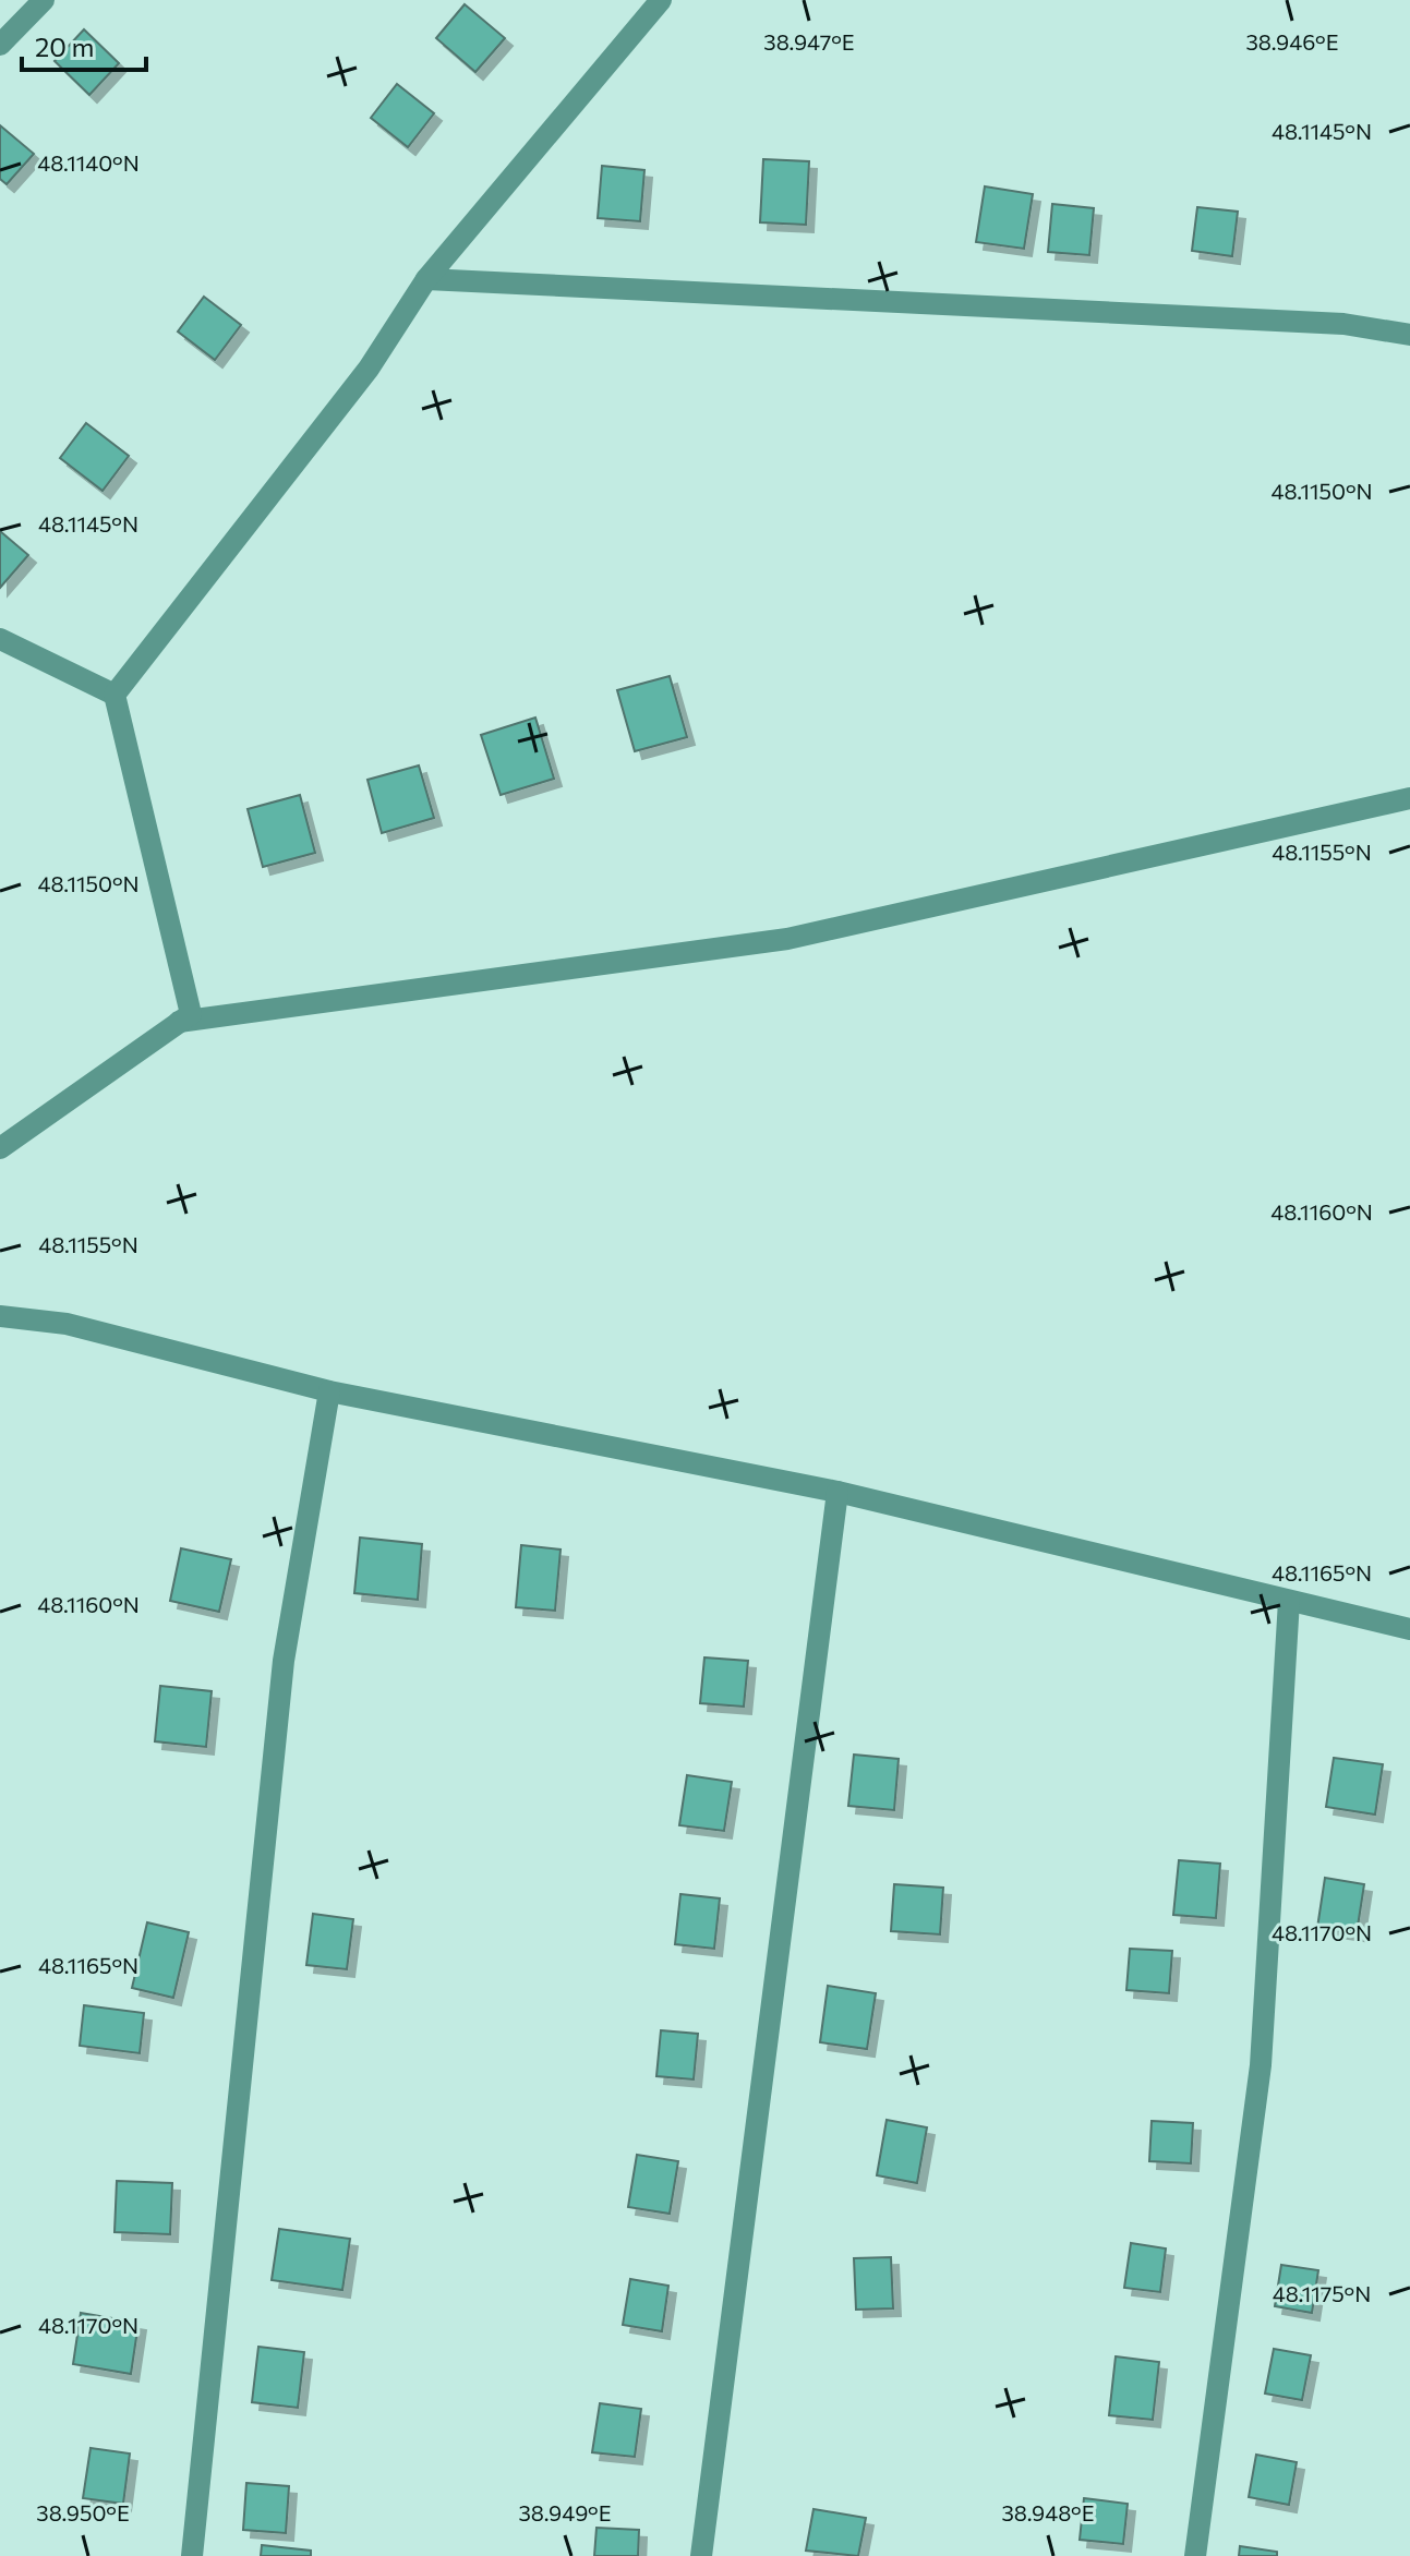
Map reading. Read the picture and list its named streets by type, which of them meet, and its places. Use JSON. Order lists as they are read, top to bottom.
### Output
{
  "scale_bar": "20 m",
  "coordinates": [
    "38.947°E",
    "38.946°E",
    "48.1145°N",
    "48.1140°N",
    "48.1150°N",
    "48.1155°N",
    "48.1160°N",
    "48.1165°N",
    "48.1170°N",
    "48.1175°N",
    "38.950°E",
    "38.949°E",
    "38.948°E"
  ]
}
